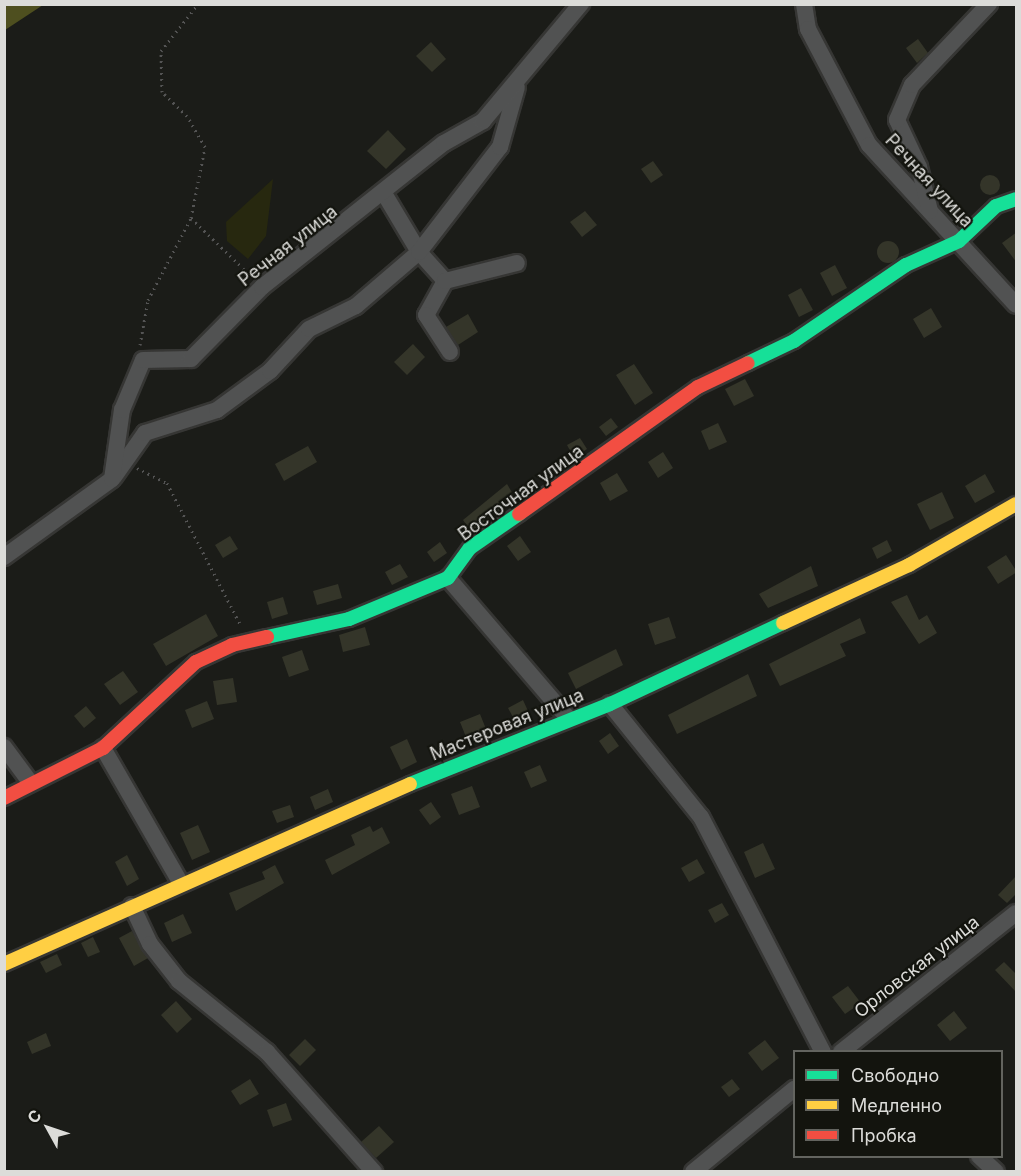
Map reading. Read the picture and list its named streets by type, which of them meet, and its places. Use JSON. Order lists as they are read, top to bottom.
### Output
{
  "streets": {
    "street": [
      "Речная улица",
      "Восточная улица",
      "Мастеровая улица",
      "Орловская улица"
    ]
  },
  "crossings": [
    ["Речная улица", "Восточная улица"]
  ],
  "legend": ["Свободно", "Медленно", "Пробка"],
  "north": "top left"
}
